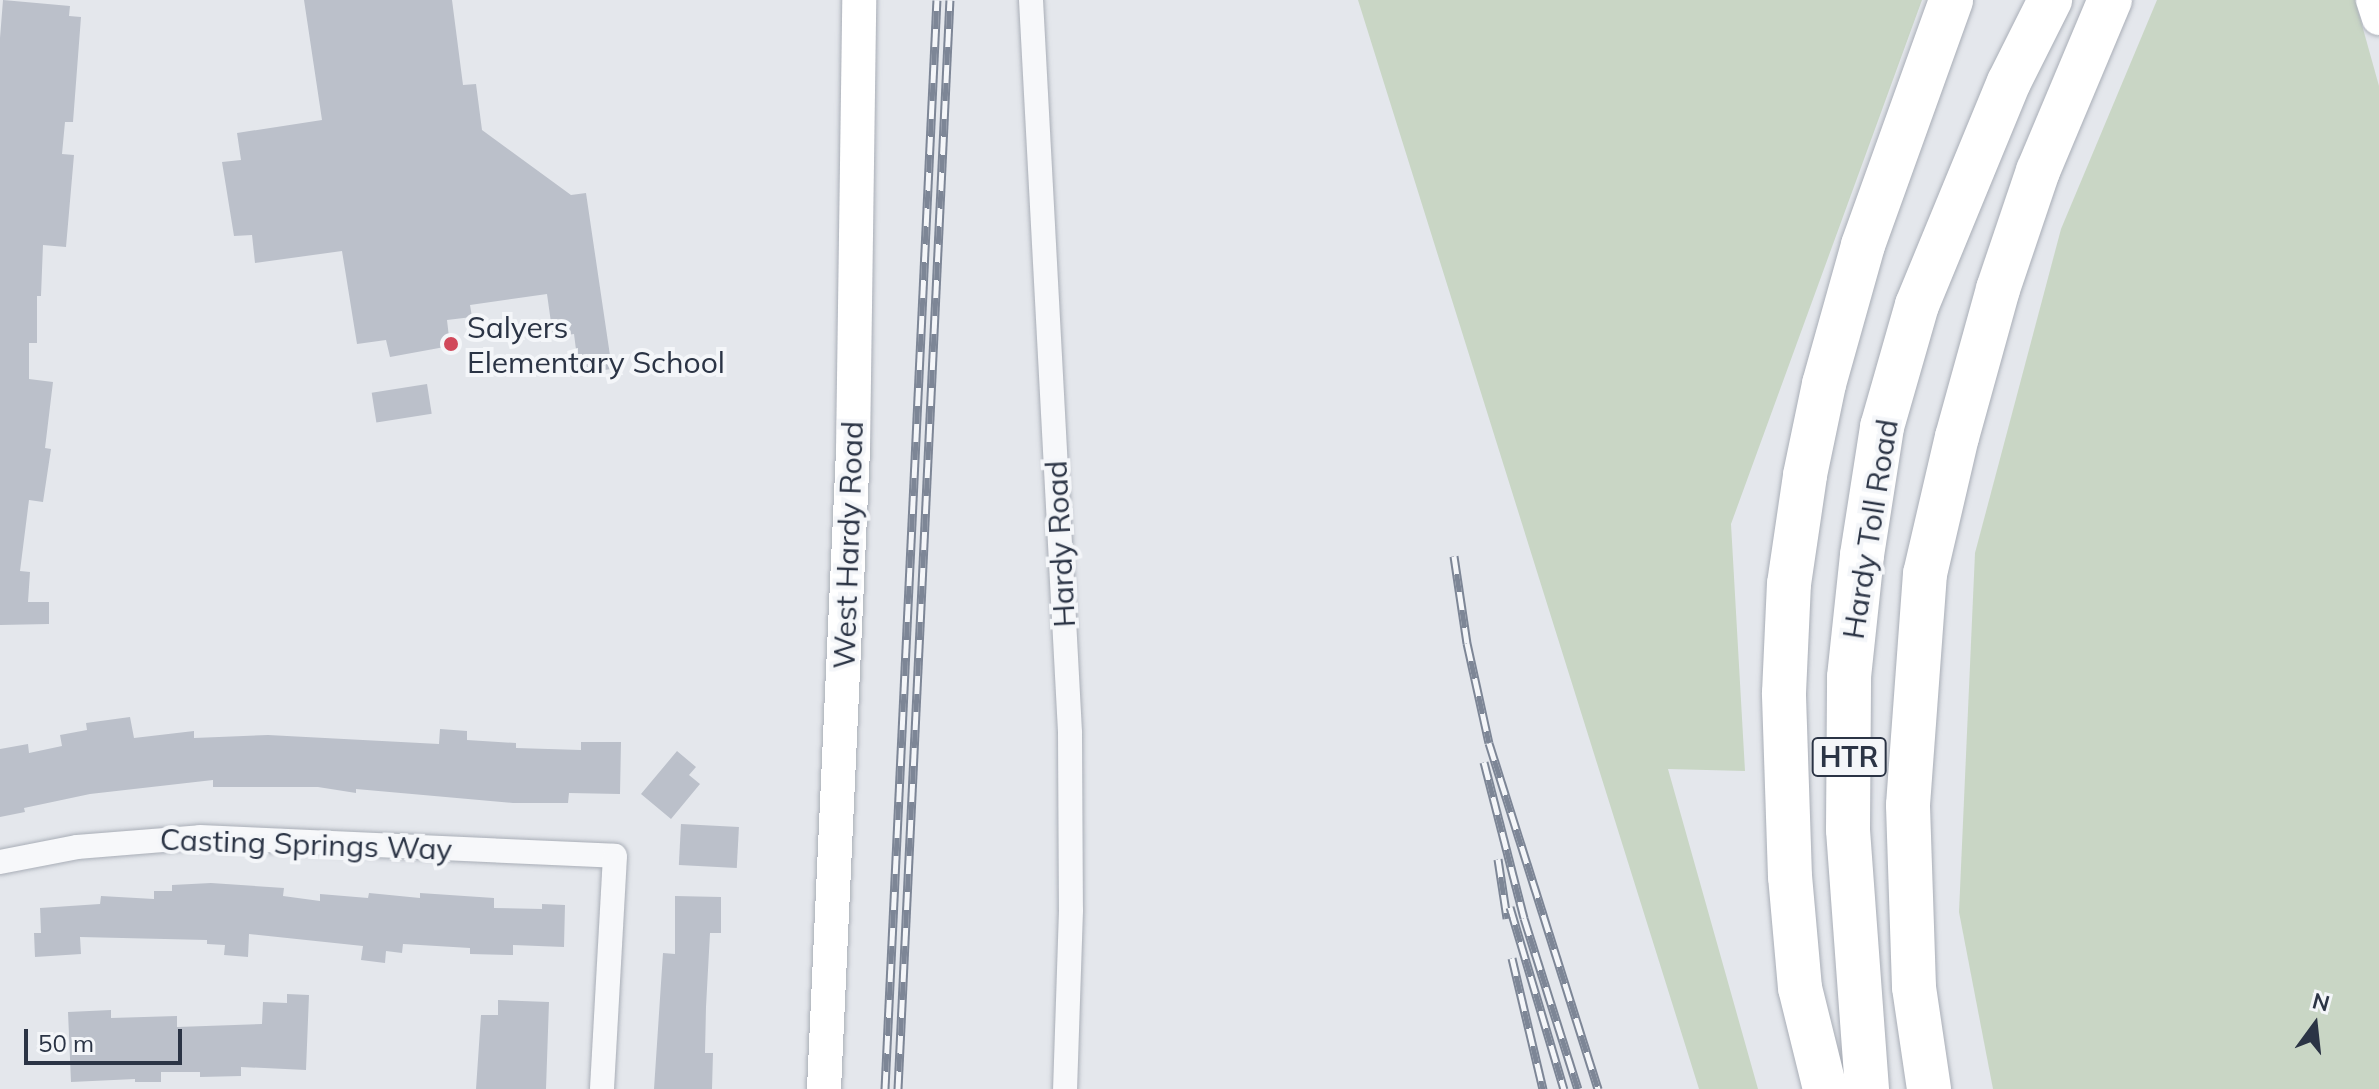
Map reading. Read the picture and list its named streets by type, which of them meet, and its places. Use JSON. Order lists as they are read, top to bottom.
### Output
{
  "streets": {
    "highway": ["Hardy Toll Road", "HTR"],
    "main road": ["West Hardy Road"],
    "street": ["Hardy Road", "Casting Springs Way"]
  },
  "places": ["Salyers Elementary School"],
  "scale_bar": "50 m",
  "north": "top"
}
